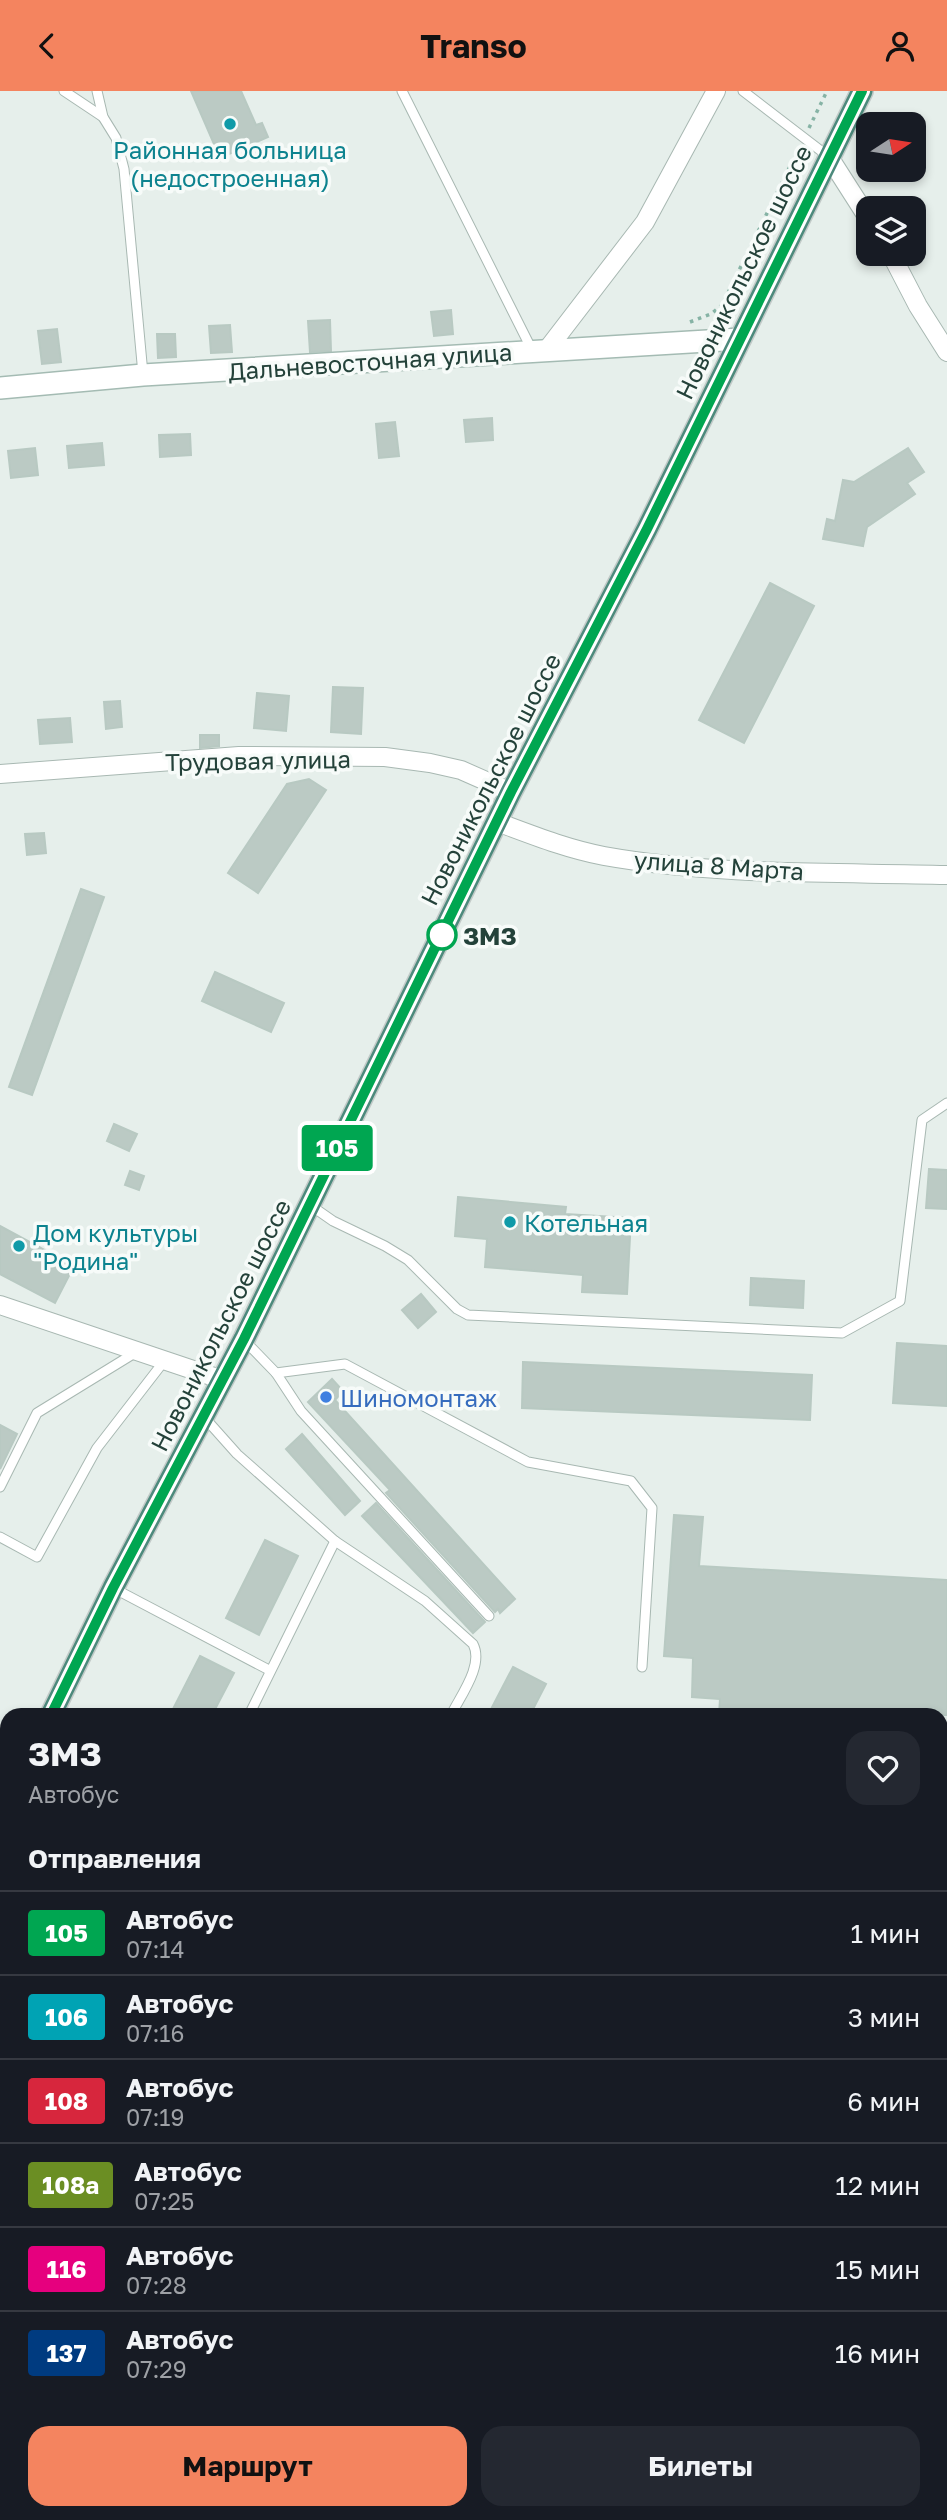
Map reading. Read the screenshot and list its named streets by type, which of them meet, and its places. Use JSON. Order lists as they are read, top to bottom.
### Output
{
  "streets": {
    "highway": ["Новоникольское шоссе"],
    "main road": ["Дальневосточная улица"],
    "street": ["Трудовая улица", "улица 8 Марта"]
  },
  "crossings": [
    ["Новоникольское шоссе", "Дальневосточная улица"],
    ["Новоникольское шоссе", "Трудовая улица"],
    ["Новоникольское шоссе", "улица 8 Марта"]
  ],
  "places": [
    "Районная больница (недостроенная)",
    "ЗМЗ",
    "Котельная",
    "Дом культуры \"Родина\"",
    "Шиномонтаж"
  ],
  "lines": ["bus line 105"],
  "north": "right",
  "page": {
    "header": "Transo",
    "on_map": "105",
    "heading": [
      ["ЗМЗ", "Автобус"],
      "Отправления"
    ],
    "list": [
      {
        "mark": "105",
        "name": "Автобус",
        "note": "07:14",
        "value": "1 мин"
      },
      {
        "mark": "106",
        "name": "Автобус",
        "note": "07:16",
        "value": "3 мин"
      },
      {
        "mark": "108",
        "name": "Автобус",
        "note": "07:19",
        "value": "6 мин"
      },
      {
        "mark": "108а",
        "name": "Автобус",
        "note": "07:25",
        "value": "12 мин"
      },
      {
        "mark": "116",
        "name": "Автобус",
        "note": "07:28",
        "value": "15 мин"
      },
      {
        "mark": "137",
        "name": "Автобус",
        "note": "07:29",
        "value": "16 мин"
      }
    ],
    "buttons": ["Маршрут", "Билеты"]
  }
}
